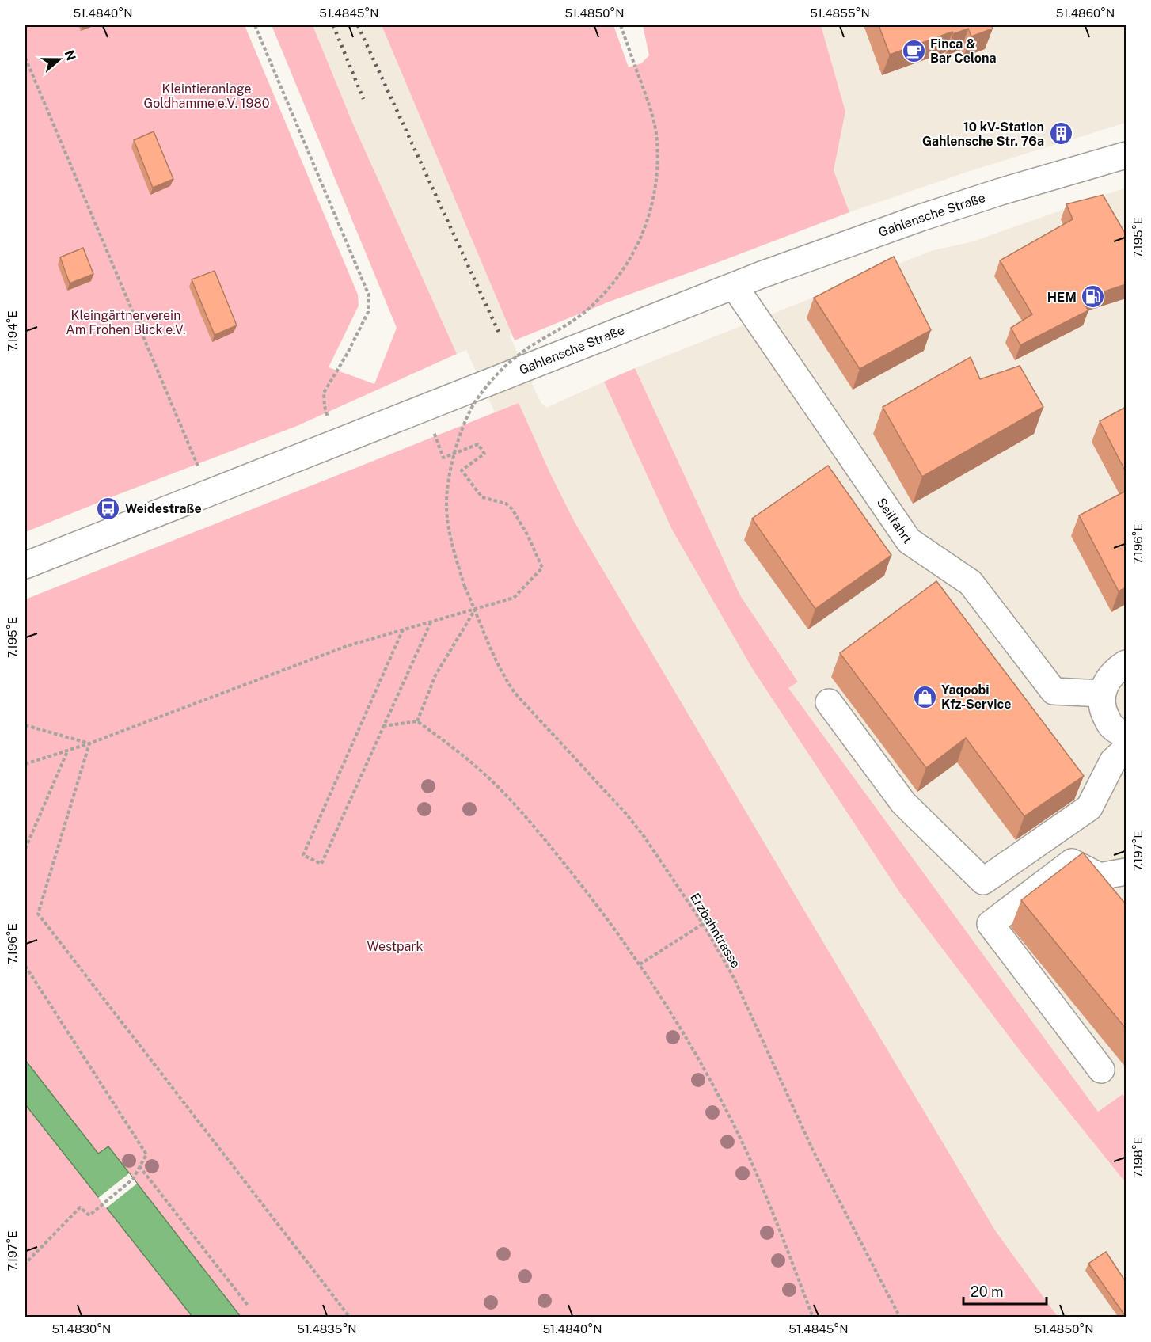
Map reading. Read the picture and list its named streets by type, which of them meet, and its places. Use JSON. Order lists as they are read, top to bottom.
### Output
{
  "streets": {
    "street": ["Gahlensche Straße", "Seilfahrt"],
    "path": ["Erzbahntrasse"]
  },
  "crossings": [
    ["Gahlensche Straße", "Seilfahrt"]
  ],
  "parks": ["Kleintieranlage Goldhamme e.V. 1980", "Kleingärtnerverein Am Frohen Blick e.V.", "Westpark"],
  "places": {
    "cafe": ["Finca & Bar Celona"],
    "building": ["10 kV-Station Gahlensche Str. 76a"],
    "fuel station": ["HEM"],
    "bus stop": ["Weidestraße"],
    "shop": ["Yaqoobi Kfz-Service"]
  },
  "scale_bar": "20 m",
  "north": "right",
  "coordinates": [
    "51.4840°N",
    "51.4845°N",
    "51.4850°N",
    "51.4855°N",
    "51.4860°N",
    "7.195°E",
    "7.194°E",
    "7.196°E",
    "7.197°E",
    "7.198°E",
    "51.4830°N",
    "51.4835°N"
  ]
}
